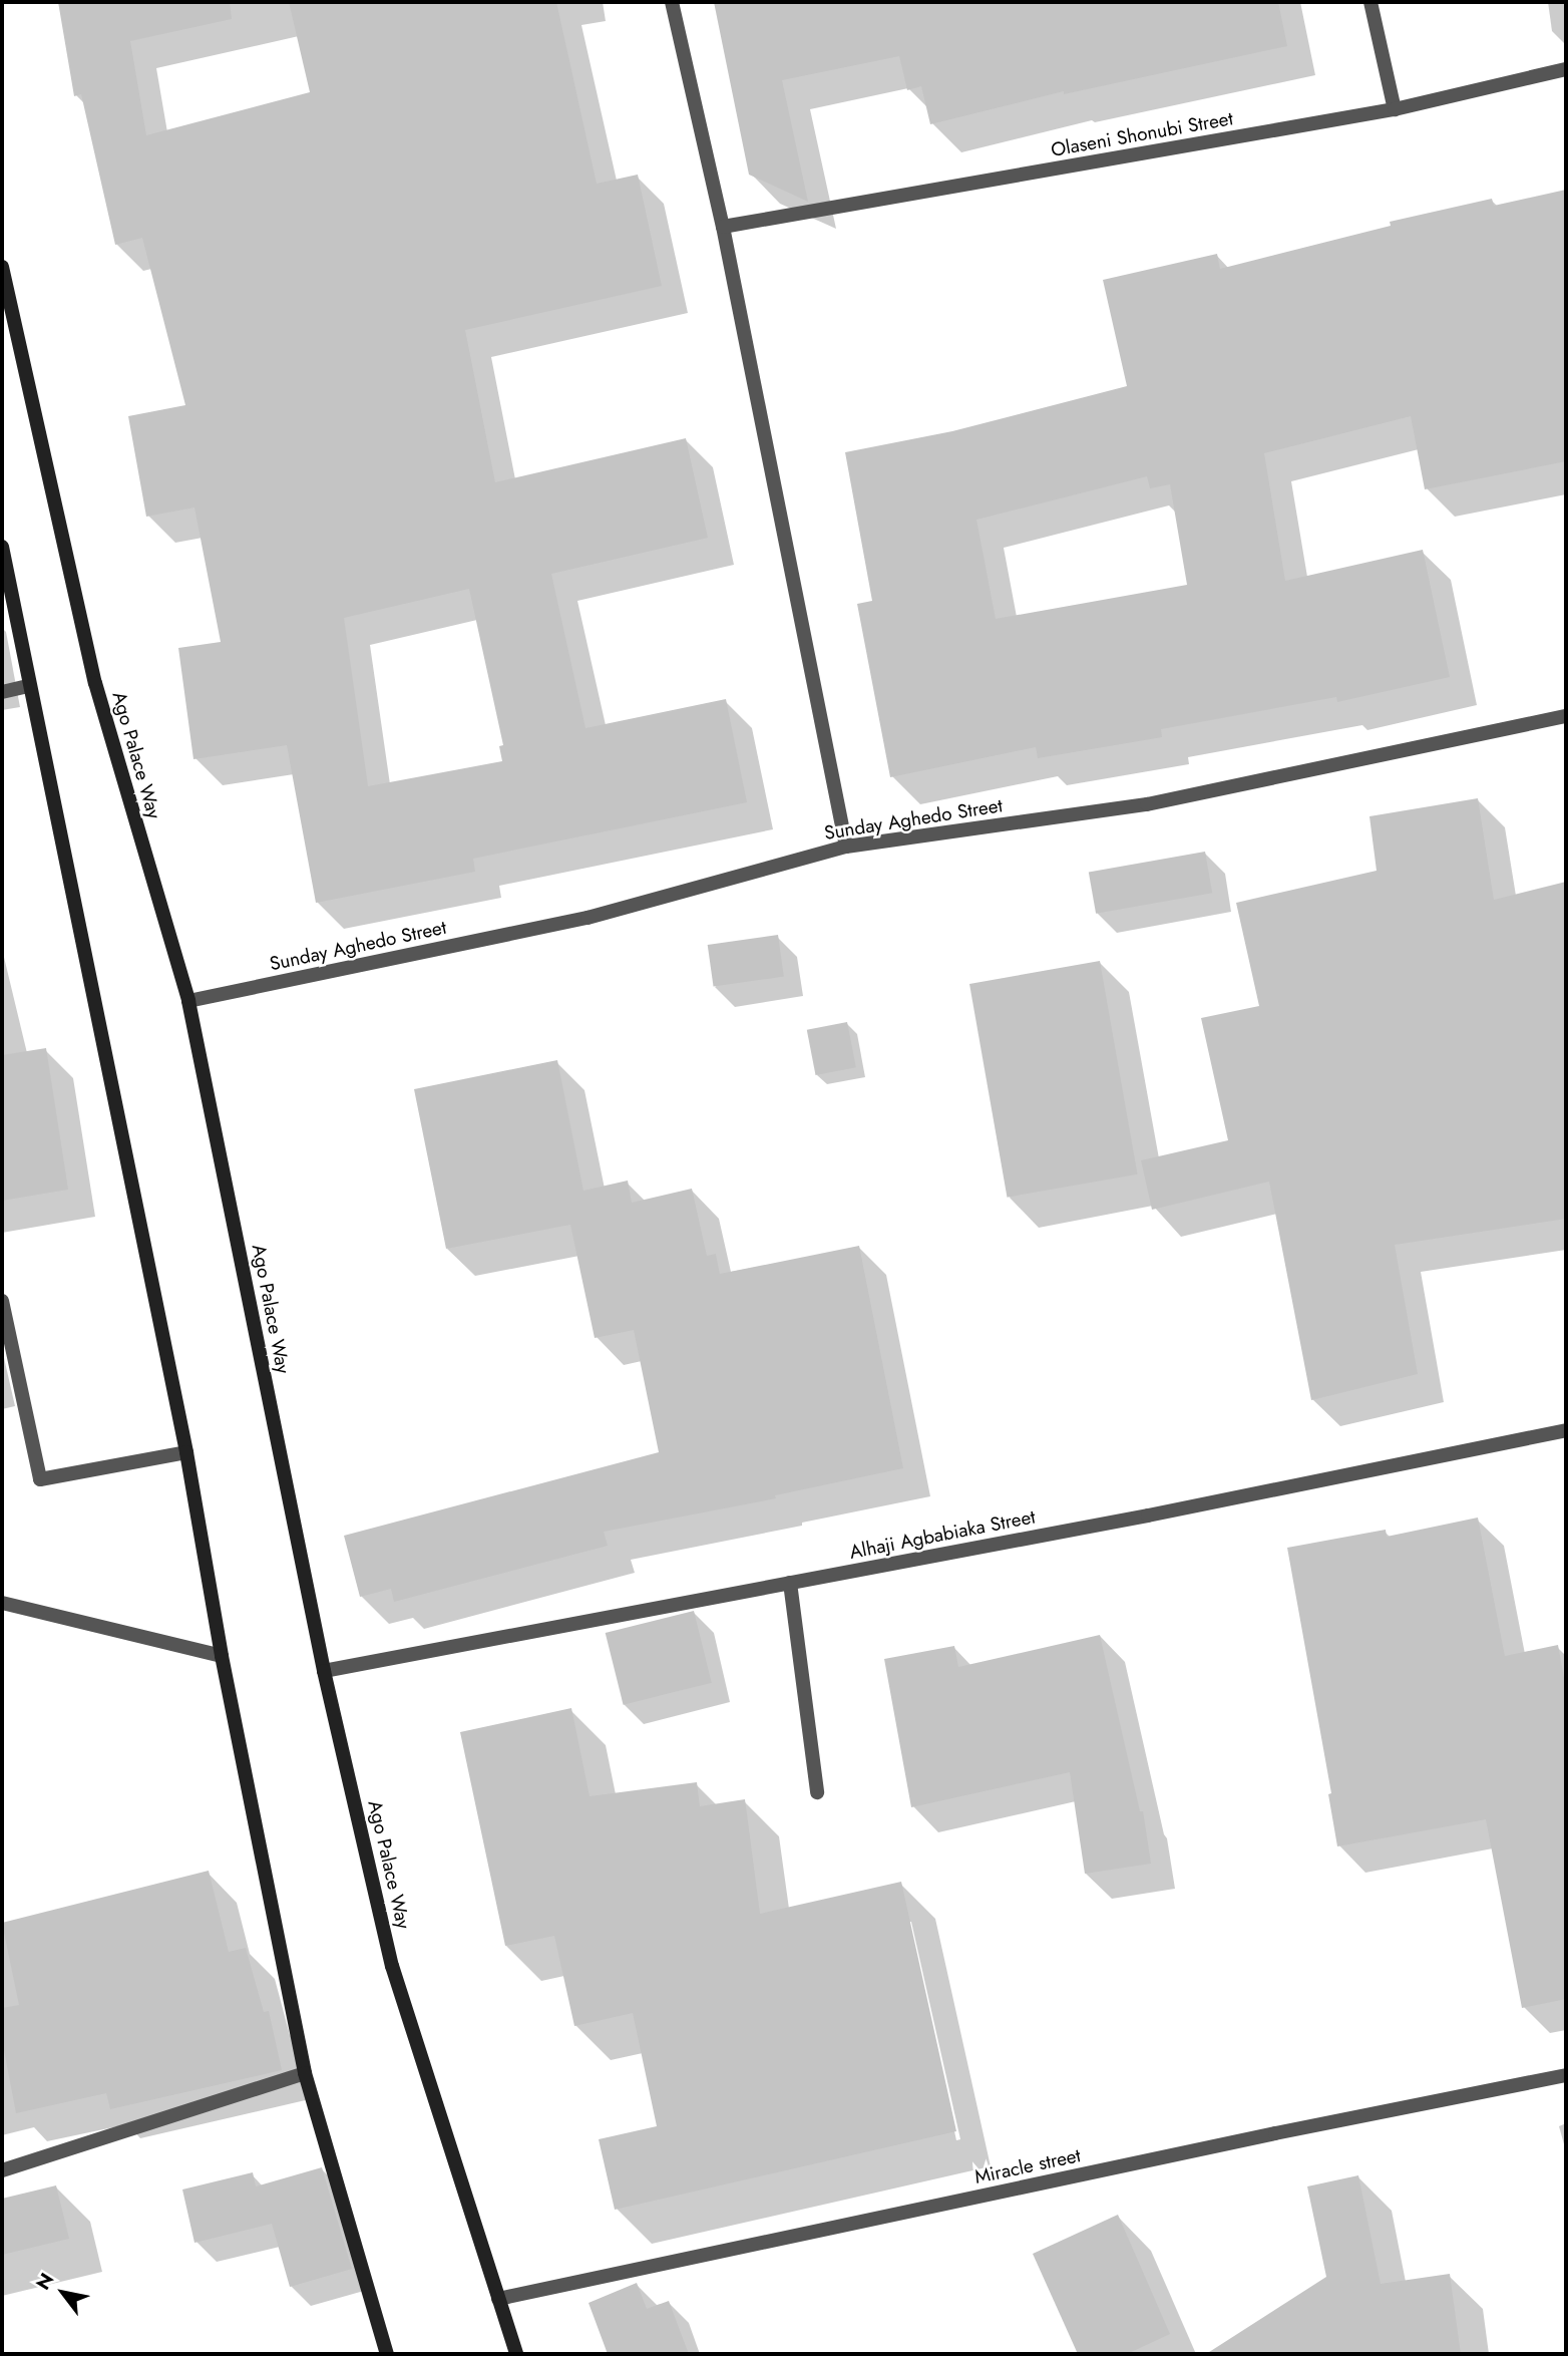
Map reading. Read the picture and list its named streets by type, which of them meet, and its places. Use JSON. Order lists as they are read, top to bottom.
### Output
{
  "streets": {
    "main road": ["Ago Palace Way"],
    "street": [
      "Olaseni Shonubi Street",
      "Sunday Aghedo Street",
      "Alhaji Agbabiaka Street",
      "Miracle street"
    ]
  },
  "crossings": [
    ["Ago Palace Way", "Sunday Aghedo Street"],
    ["Ago Palace Way", "Alhaji Agbabiaka Street"],
    ["Ago Palace Way", "Miracle street"]
  ],
  "north": "top left"
}
